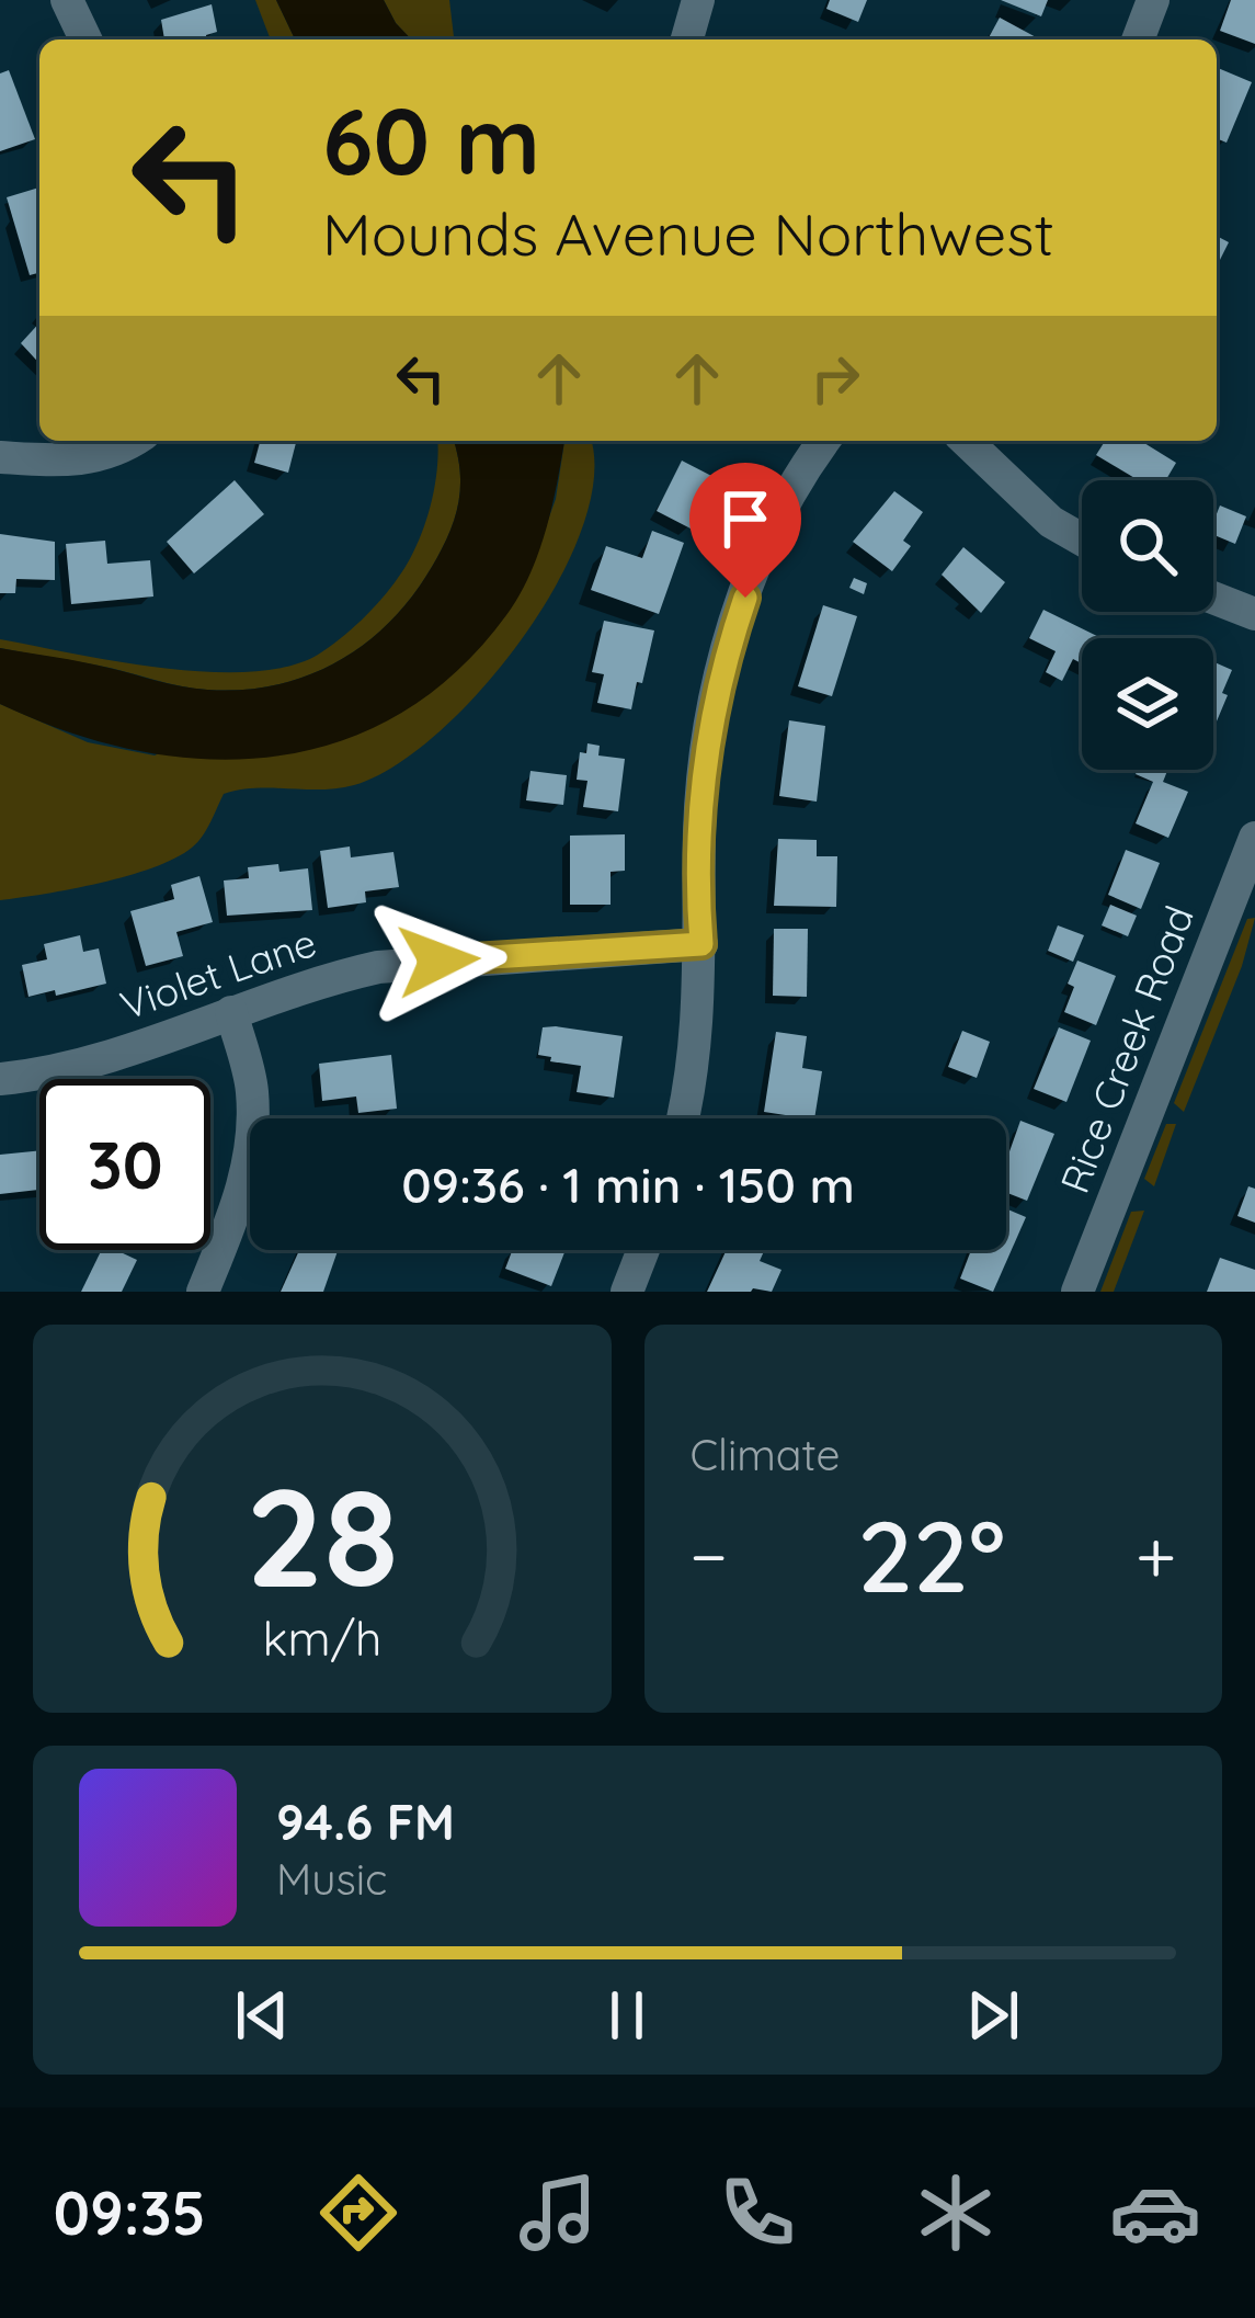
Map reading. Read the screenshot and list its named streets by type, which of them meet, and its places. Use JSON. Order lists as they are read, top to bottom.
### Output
{
  "streets": {
    "street": ["Violet Lane", "Rice Creek Road"]
  },
  "page": {
    "turn": ["60 m", "Mounds Avenue Northwest"],
    "limit": "30",
    "trip": "09:36 · 1 min · 150 m",
    "tile": "Climate",
    "heat": ["−", "22°", "+"],
    "song": ["94.6 FM", "Music"],
    "tabs": "09:35",
    "gauge": ["28", "km/h"]
  }
}
